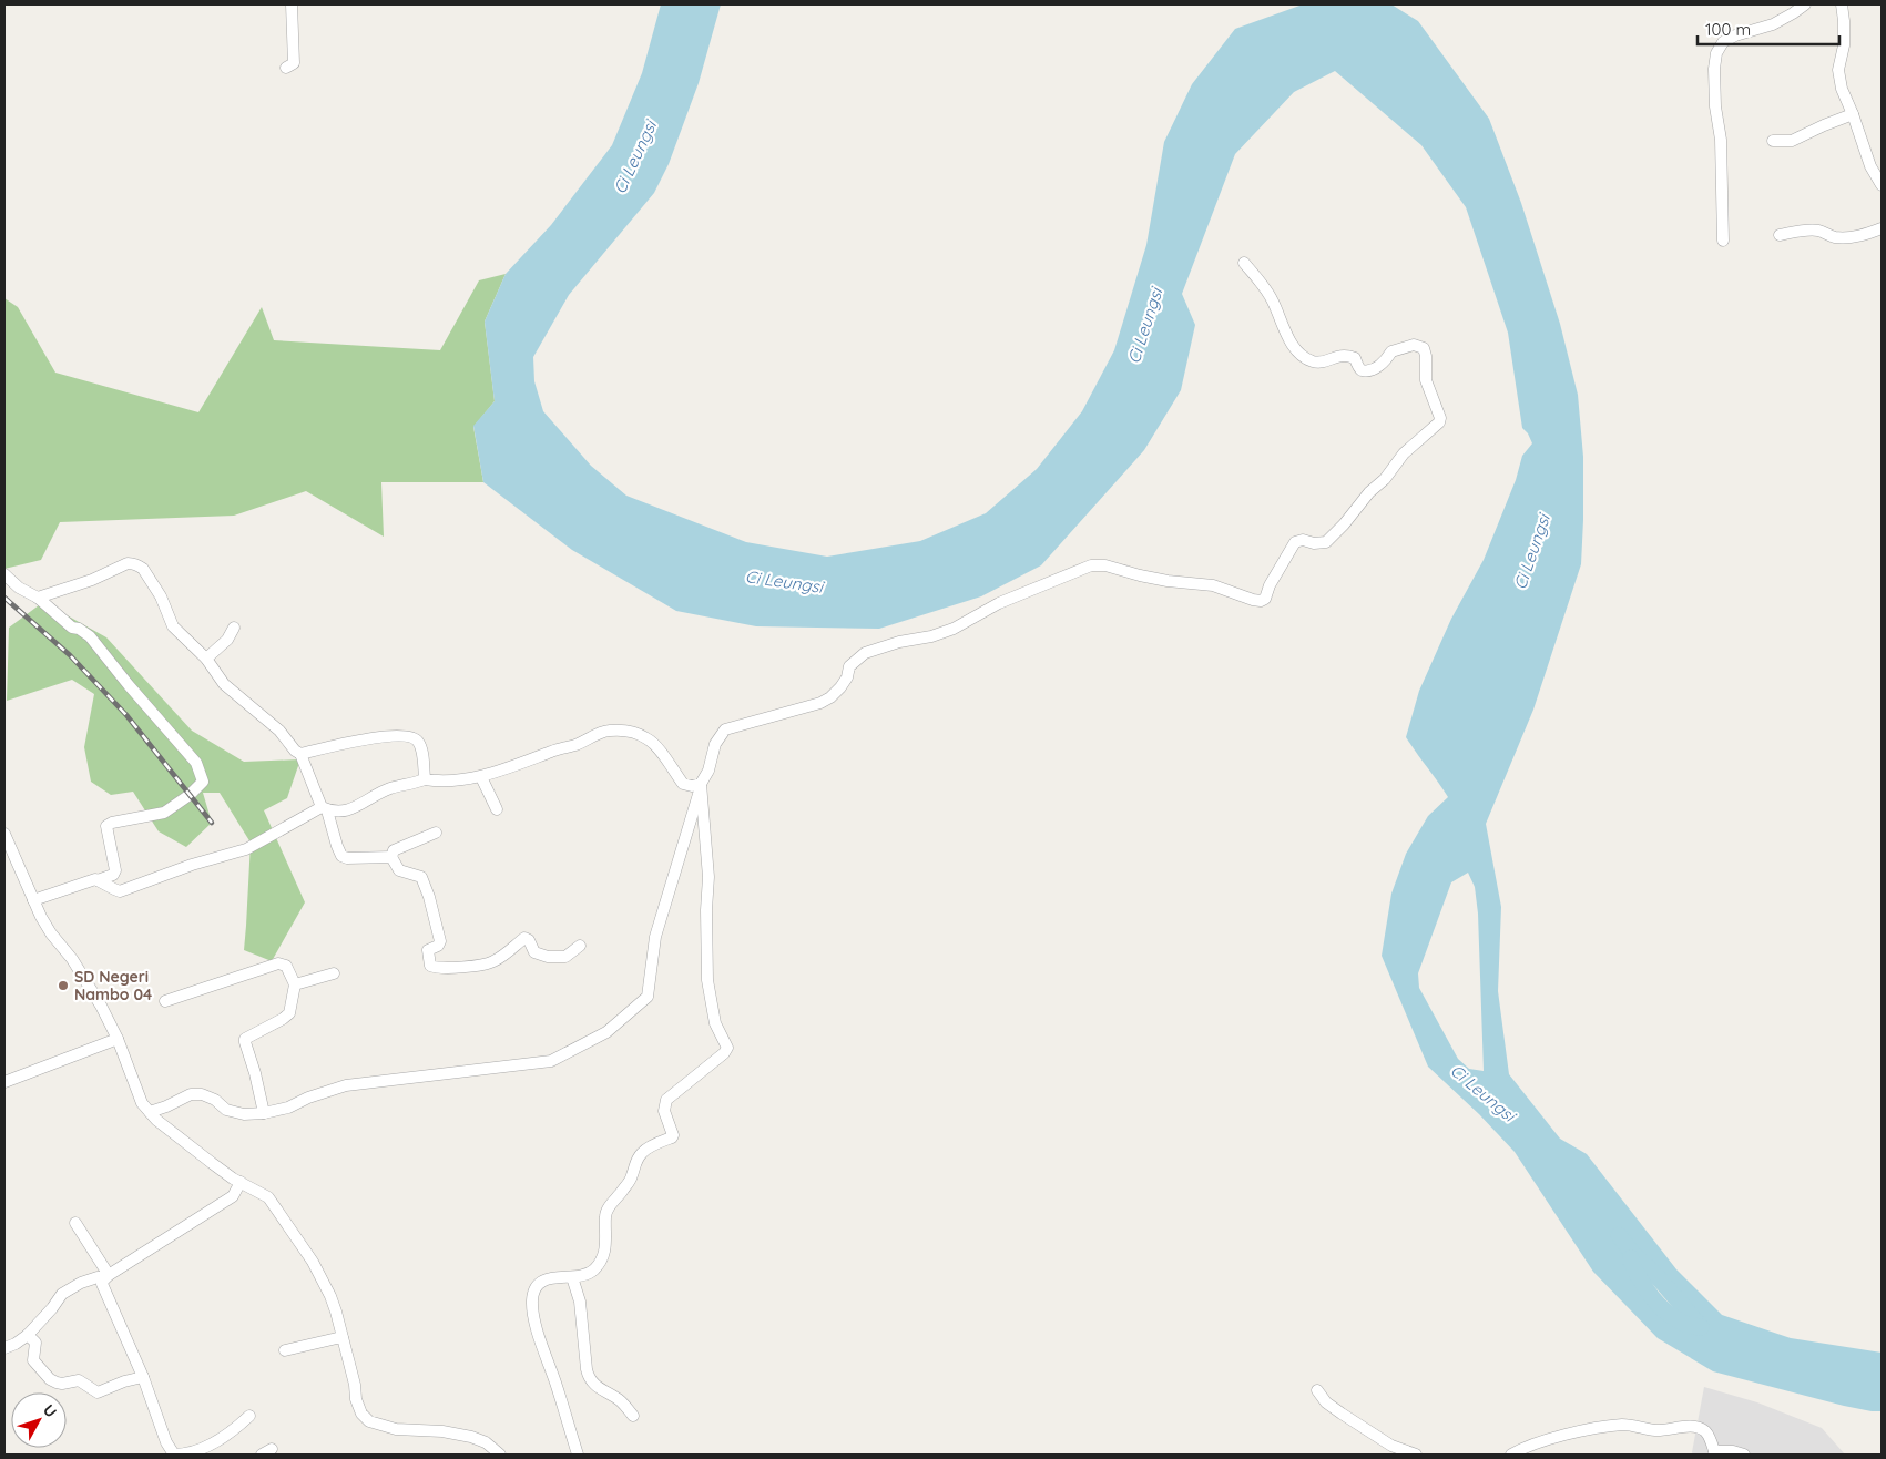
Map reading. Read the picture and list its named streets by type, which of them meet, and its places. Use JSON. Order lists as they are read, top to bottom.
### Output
{
  "water": ["Ci Leungsi"],
  "places": ["SD Negeri Nambo 04"],
  "scale_bar": "100 m",
  "north": "top right"
}
